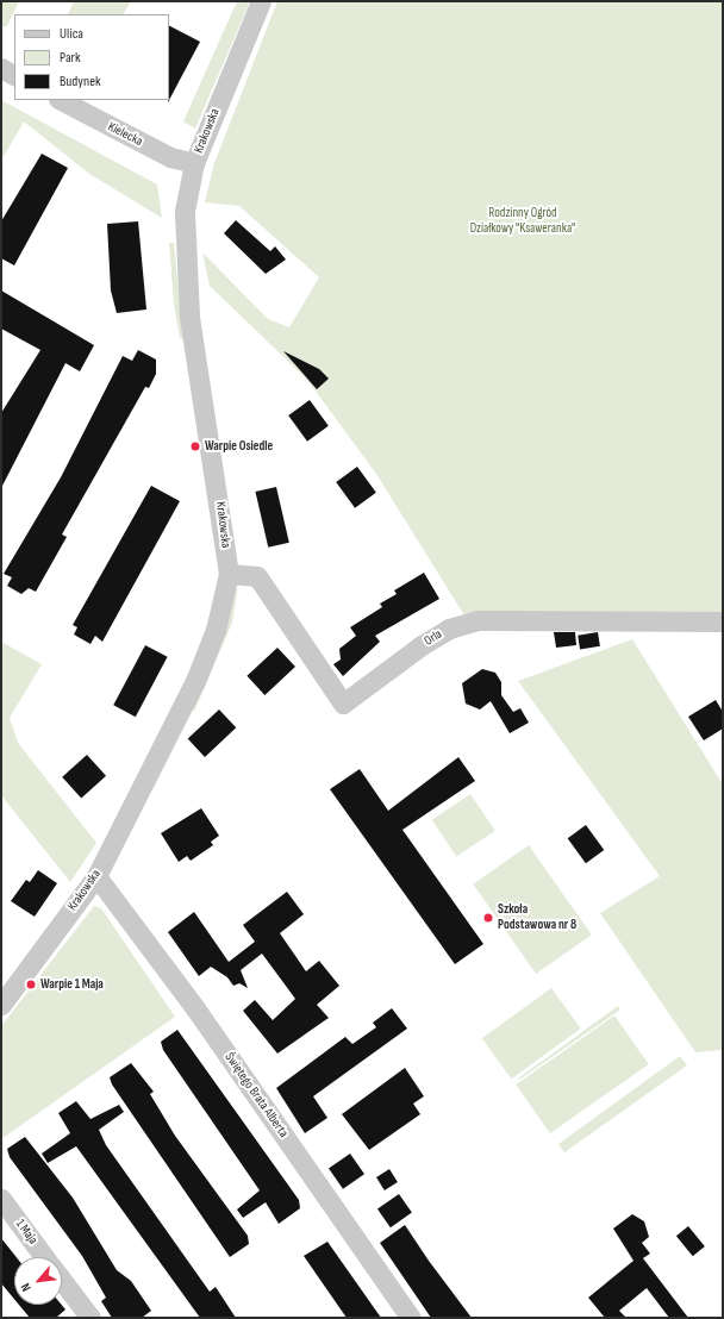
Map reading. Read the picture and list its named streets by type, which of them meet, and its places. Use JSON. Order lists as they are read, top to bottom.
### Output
{
  "streets": {
    "street": [
      "Krakowska",
      "Kielecka",
      "Orla",
      "Świętego Brata Alberta",
      "1 Maja"
    ]
  },
  "crossings": [
    ["Krakowska", "Kielecka"],
    ["Krakowska", "Orla"],
    ["Krakowska", "Świętego Brata Alberta"]
  ],
  "parks": ["Rodzinny Ogród Działkowy \"Ksaweranka\""],
  "places": ["Warpie Osiedle", "Szkoła Podstawowa nr 8", "Warpie 1 Maja"],
  "legend": ["Ulica", "Park", "Budynek"],
  "north": "bottom left"
}
